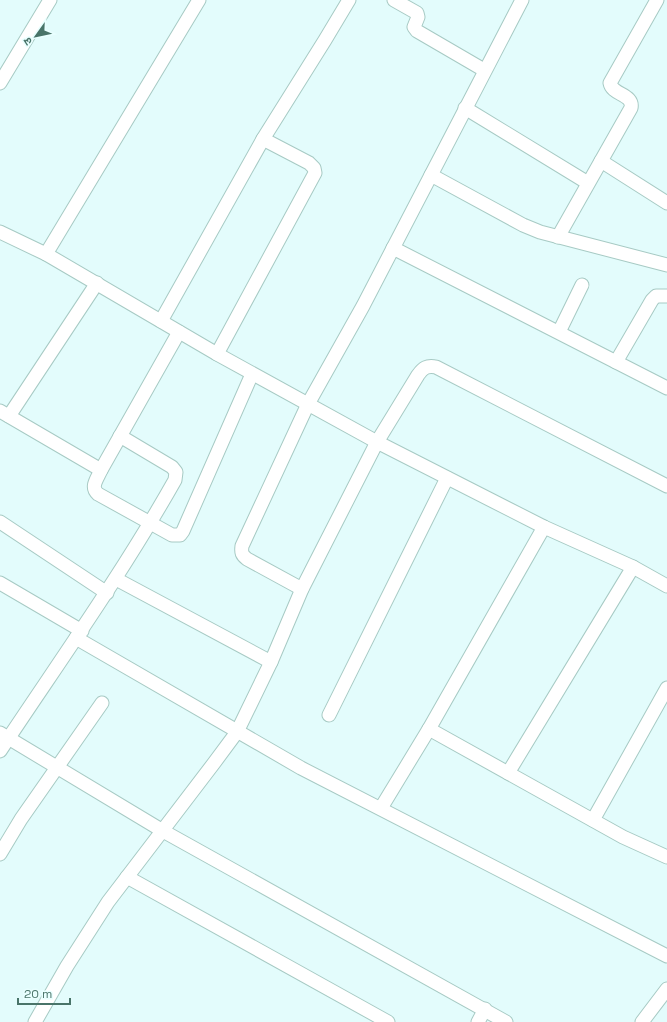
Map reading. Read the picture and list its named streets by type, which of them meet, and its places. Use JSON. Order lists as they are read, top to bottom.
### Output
{
  "scale_bar": "20 m",
  "north": "bottom left"
}
